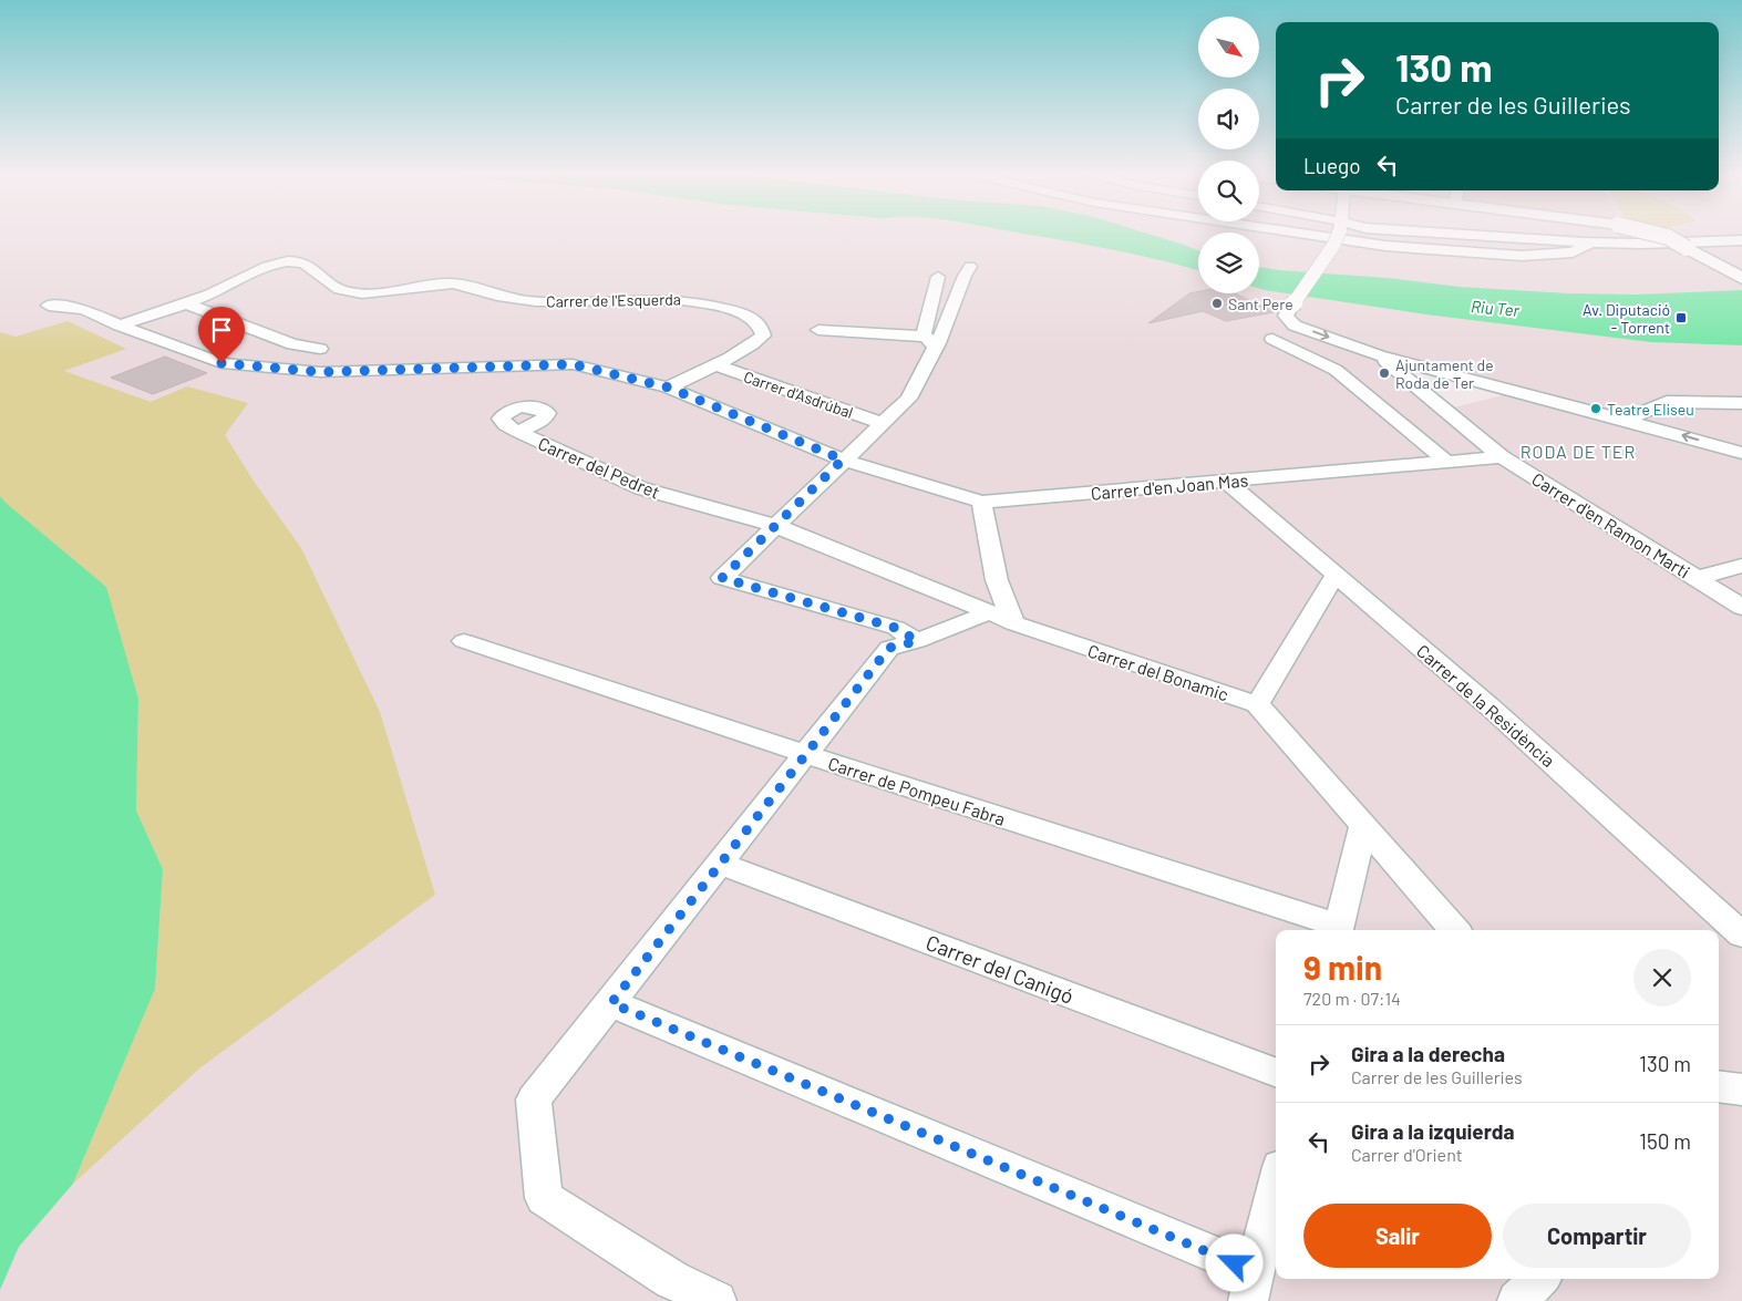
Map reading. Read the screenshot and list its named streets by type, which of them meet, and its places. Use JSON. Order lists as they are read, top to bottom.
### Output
{
  "streets": {
    "street": [
      "Carrer de l'Esquerda",
      "Carrer d'Asdrúbal",
      "Carrer del Pedret",
      "Carrer d'en Joan Mas",
      "Carrer d'en Ramon Marti",
      "Carrer del Bonamic",
      "Carrer de la Residència",
      "Carrer de Pompeu Fabra",
      "Carrer del Canigó"
    ]
  },
  "crossings": [
    ["Carrer de l'Esquerda", "Carrer d'Asdrúbal"],
    ["Carrer del Pedret", "Carrer del Bonamic"],
    ["Carrer d'en Joan Mas", "Carrer d'en Ramon Marti"],
    ["Carrer d'en Joan Mas", "Carrer de la Residència"]
  ],
  "districts": ["RODA DE TER"],
  "water": ["Riu Ter"],
  "places": {
    "other": ["Sant Pere", "Ajuntament de Roda de Ter", "Teatre Eliseu"],
    "transit": ["Av. Diputació - Torrent"]
  },
  "north": "bottom right",
  "page": {
    "turn": ["130 m", "Carrer de les Guilleries"],
    "then": "Luego",
    "heading": ["9 min", "720 m · 07:14"],
    "list": [
      {
        "name": "Gira a la derecha",
        "note": "Carrer de les Guilleries",
        "value": "130 m"
      },
      {
        "name": "Gira a la izquierda",
        "note": "Carrer d'Orient",
        "value": "150 m"
      }
    ],
    "buttons": ["Salir", "Compartir"]
  }
}
